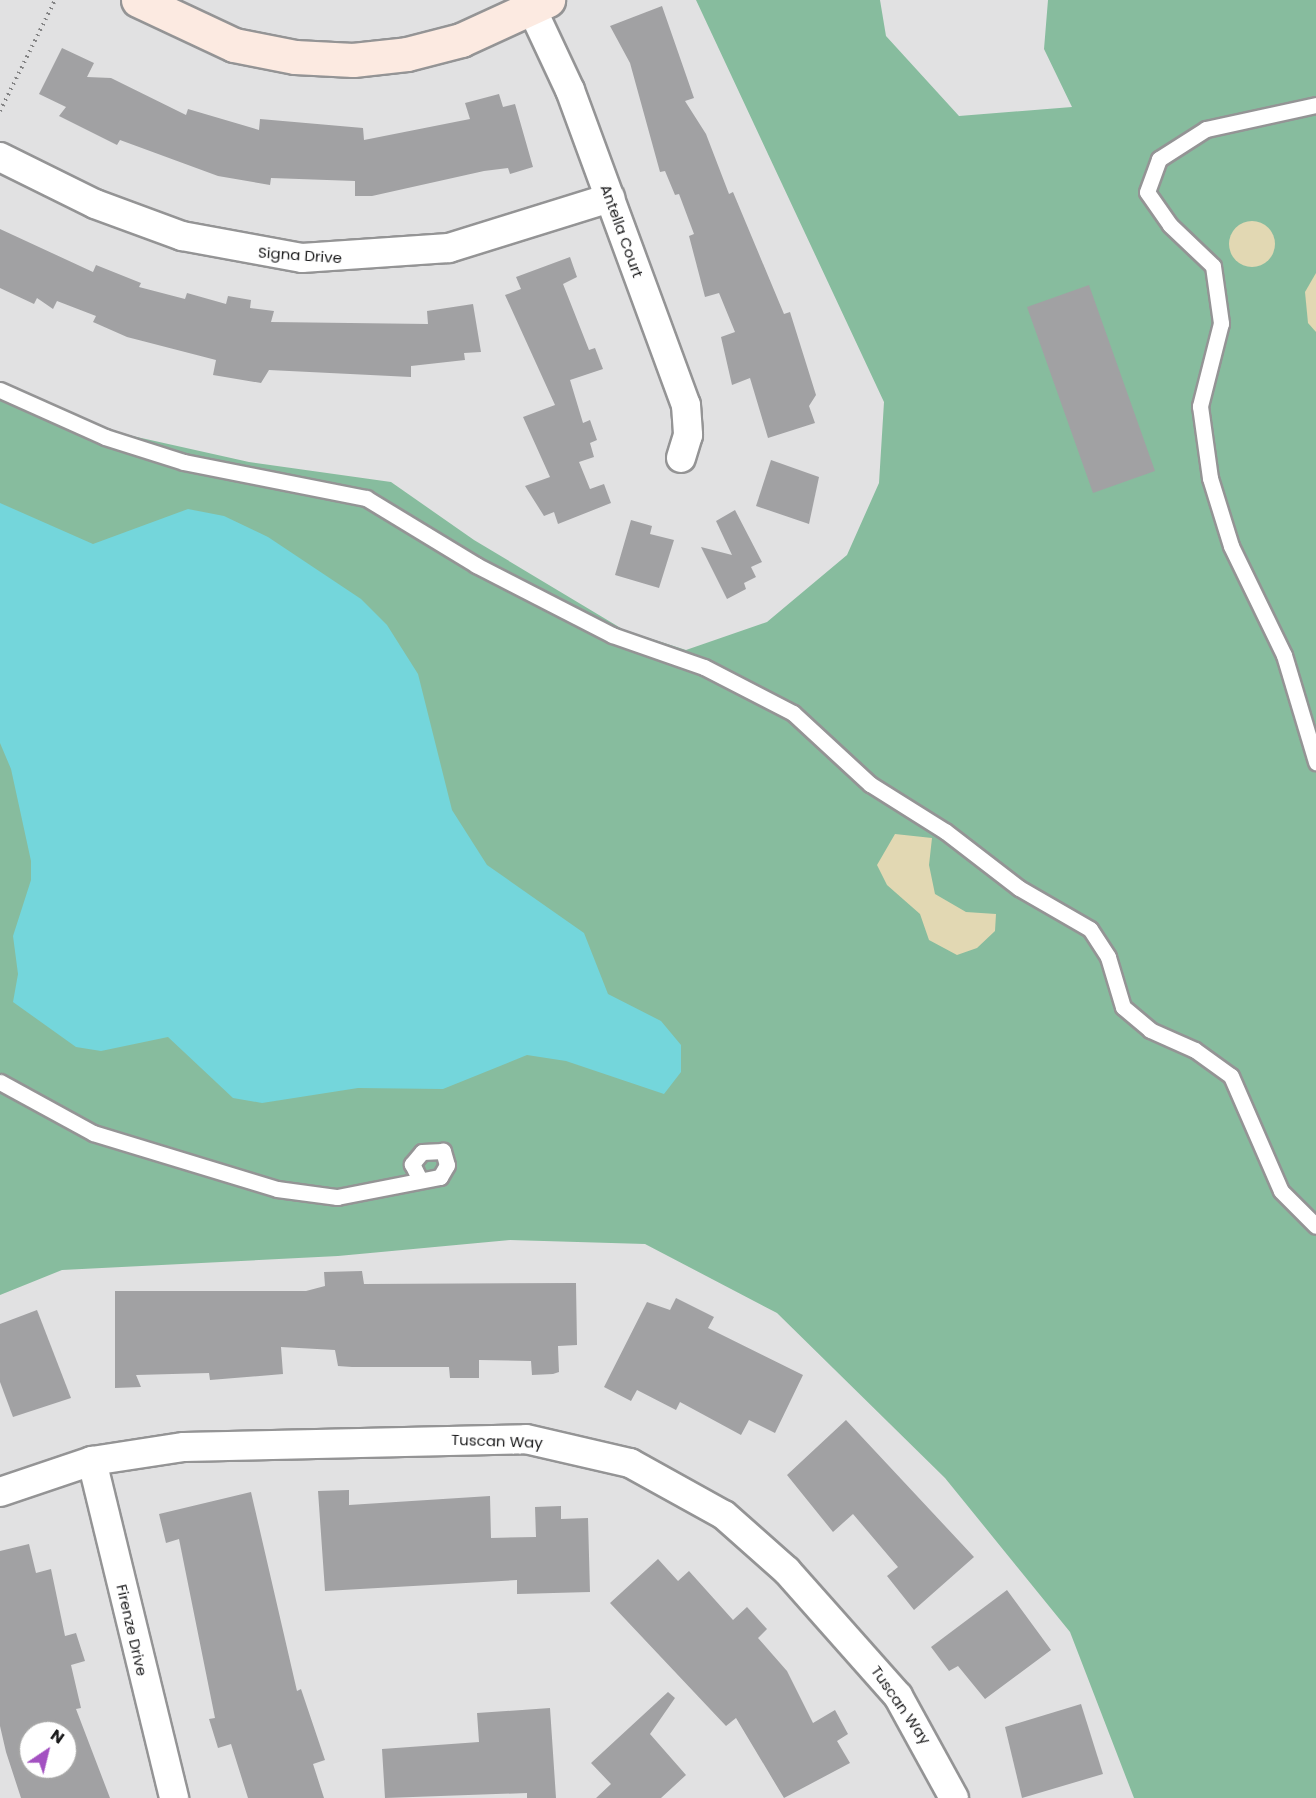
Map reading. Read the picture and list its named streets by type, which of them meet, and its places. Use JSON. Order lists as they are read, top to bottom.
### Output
{
  "streets": {
    "street": [
      "Antella Court",
      "Signa Drive",
      "Tuscan Way",
      "Firenze Drive"
    ]
  },
  "crossings": [
    ["Antella Court", "Signa Drive"],
    ["Tuscan Way", "Firenze Drive"]
  ],
  "north": "top right"
}
